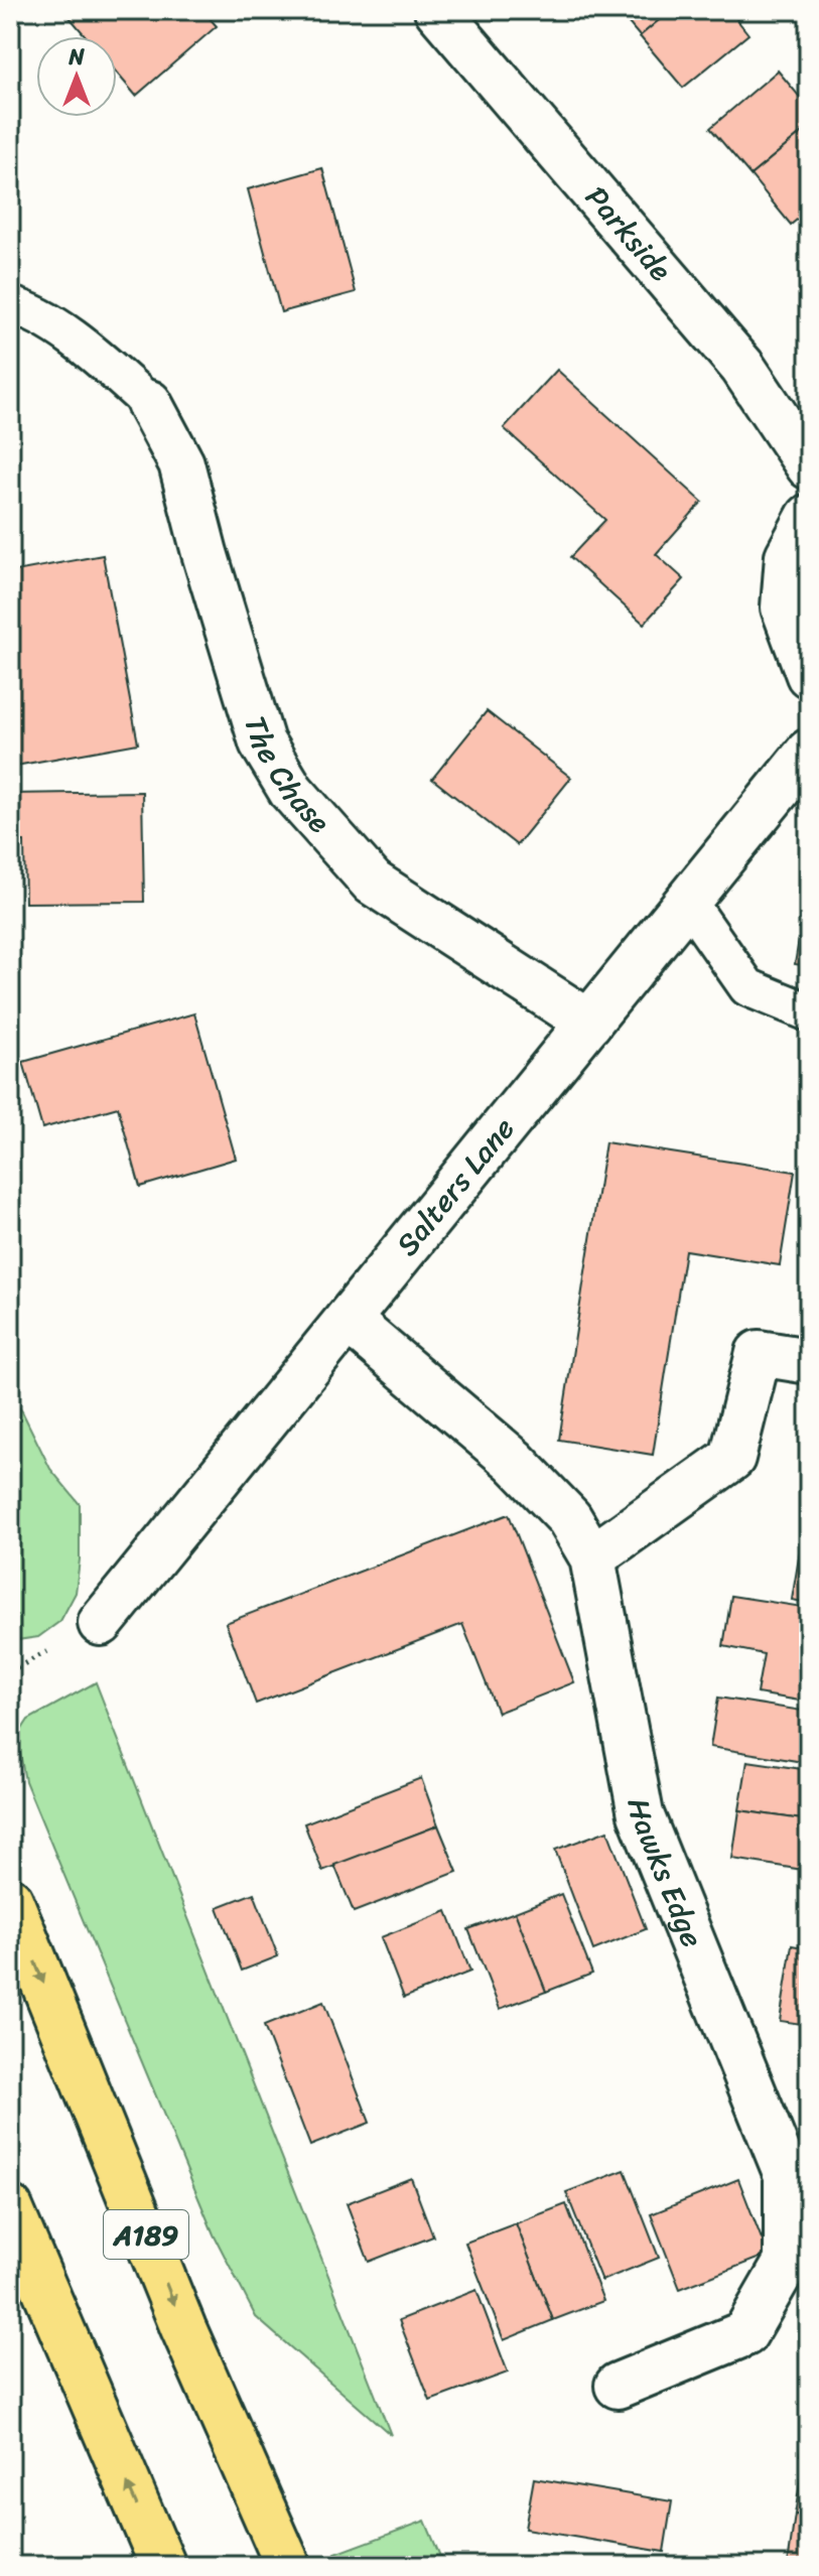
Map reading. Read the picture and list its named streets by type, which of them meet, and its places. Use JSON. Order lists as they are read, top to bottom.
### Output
{
  "streets": {
    "main road": ["A189"],
    "street": [
      "Parkside",
      "The Chase",
      "Salters Lane",
      "Hawks Edge"
    ]
  },
  "crossings": [
    ["The Chase", "Salters Lane"],
    ["Salters Lane", "Hawks Edge"]
  ],
  "north": "top"
}
